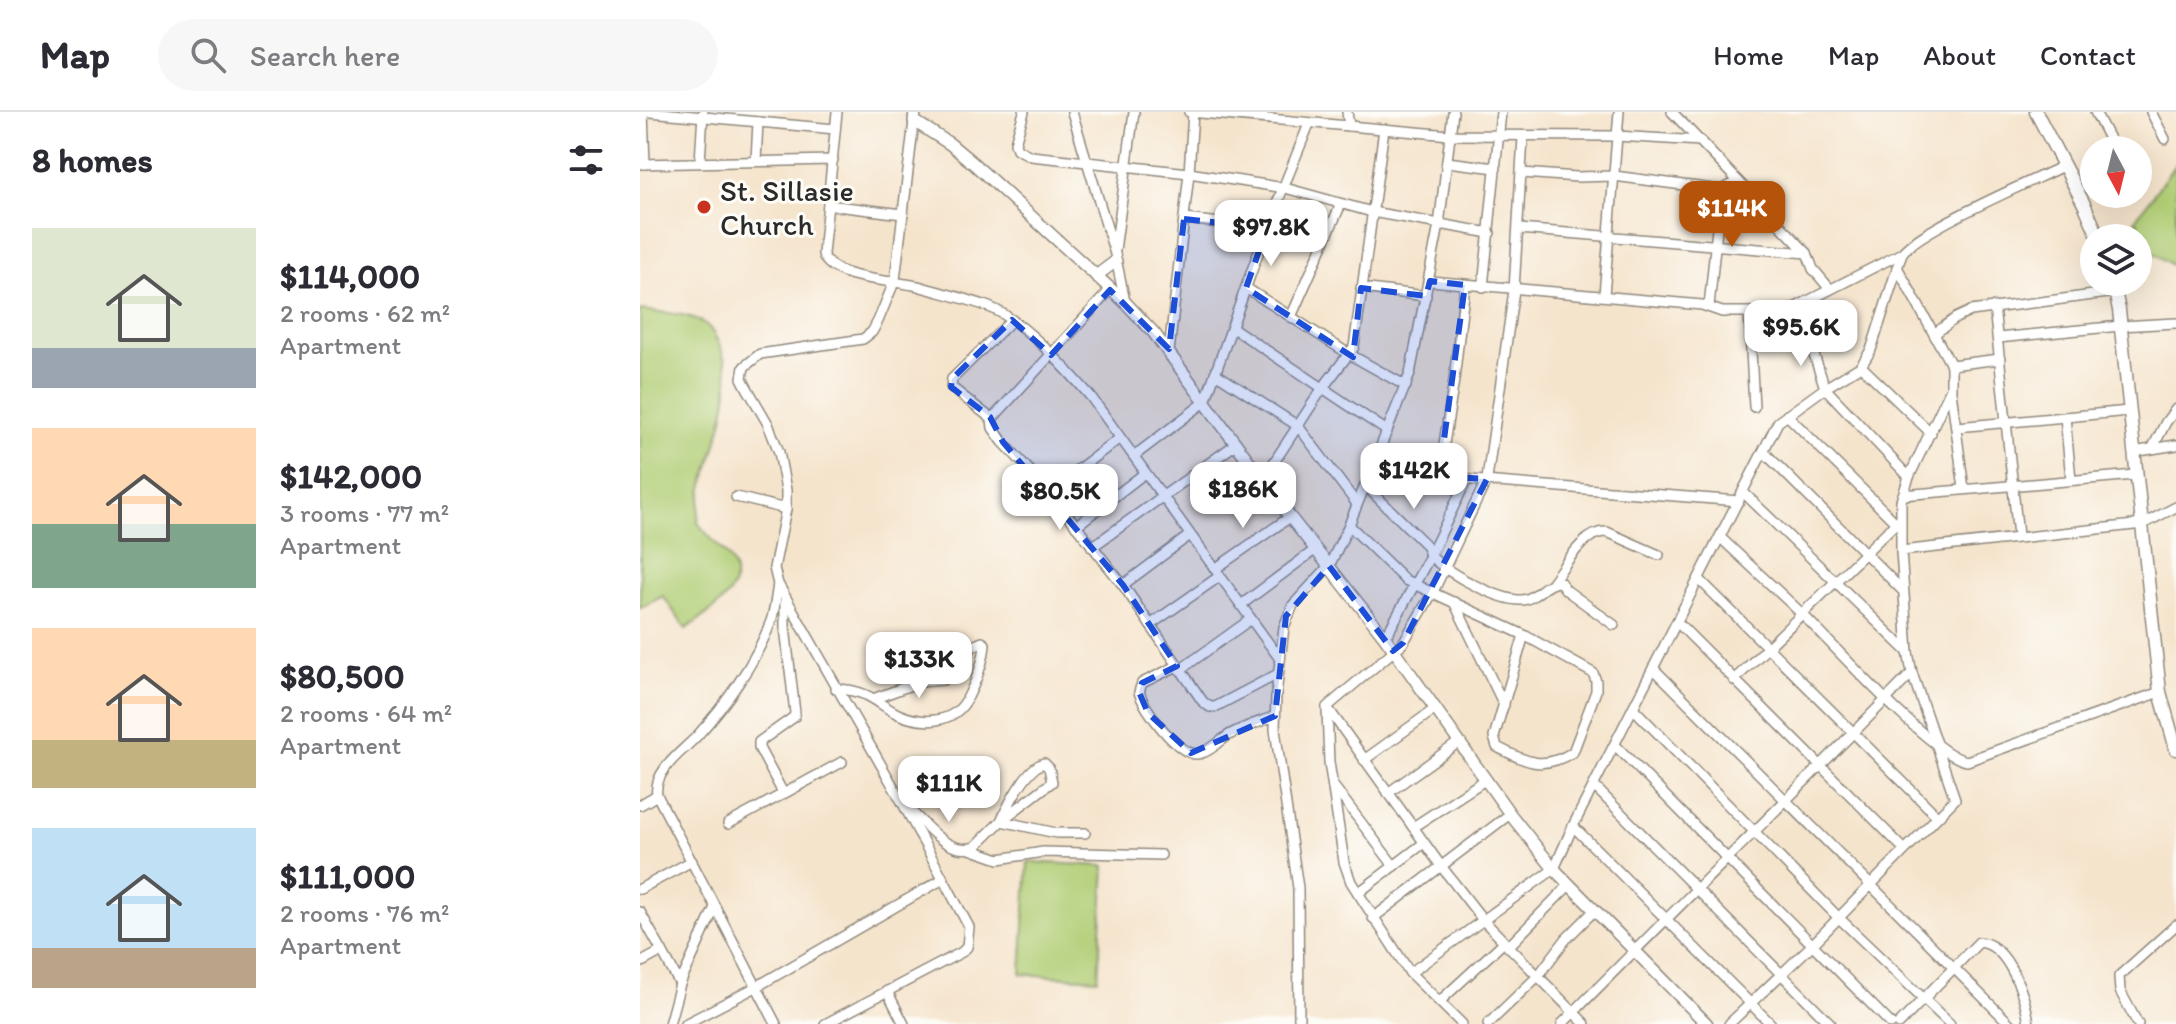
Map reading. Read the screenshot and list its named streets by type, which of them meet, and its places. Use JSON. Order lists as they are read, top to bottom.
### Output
{
  "places": ["St. Sillasie Church"],
  "north": "bottom",
  "page": {
    "header": "Map",
    "search": "Search here",
    "nav": [
      "Home",
      "Map",
      "About",
      "Contact"
    ],
    "heading": "8 homes",
    "price": [
      "$114K",
      "$97.8K",
      "$95.6K",
      "$142K",
      "$186K",
      "$80.5K",
      "$133K",
      "$111K"
    ],
    "list": [
      {
        "name": "$114,000",
        "note": "2 rooms · 62 m² · Apartment"
      },
      {
        "name": "$142,000",
        "note": "3 rooms · 77 m² · Apartment"
      },
      {
        "name": "$80,500",
        "note": "2 rooms · 64 m² · Apartment"
      },
      {
        "name": "$111,000",
        "note": "2 rooms · 76 m² · Apartment"
      }
    ]
  }
}
